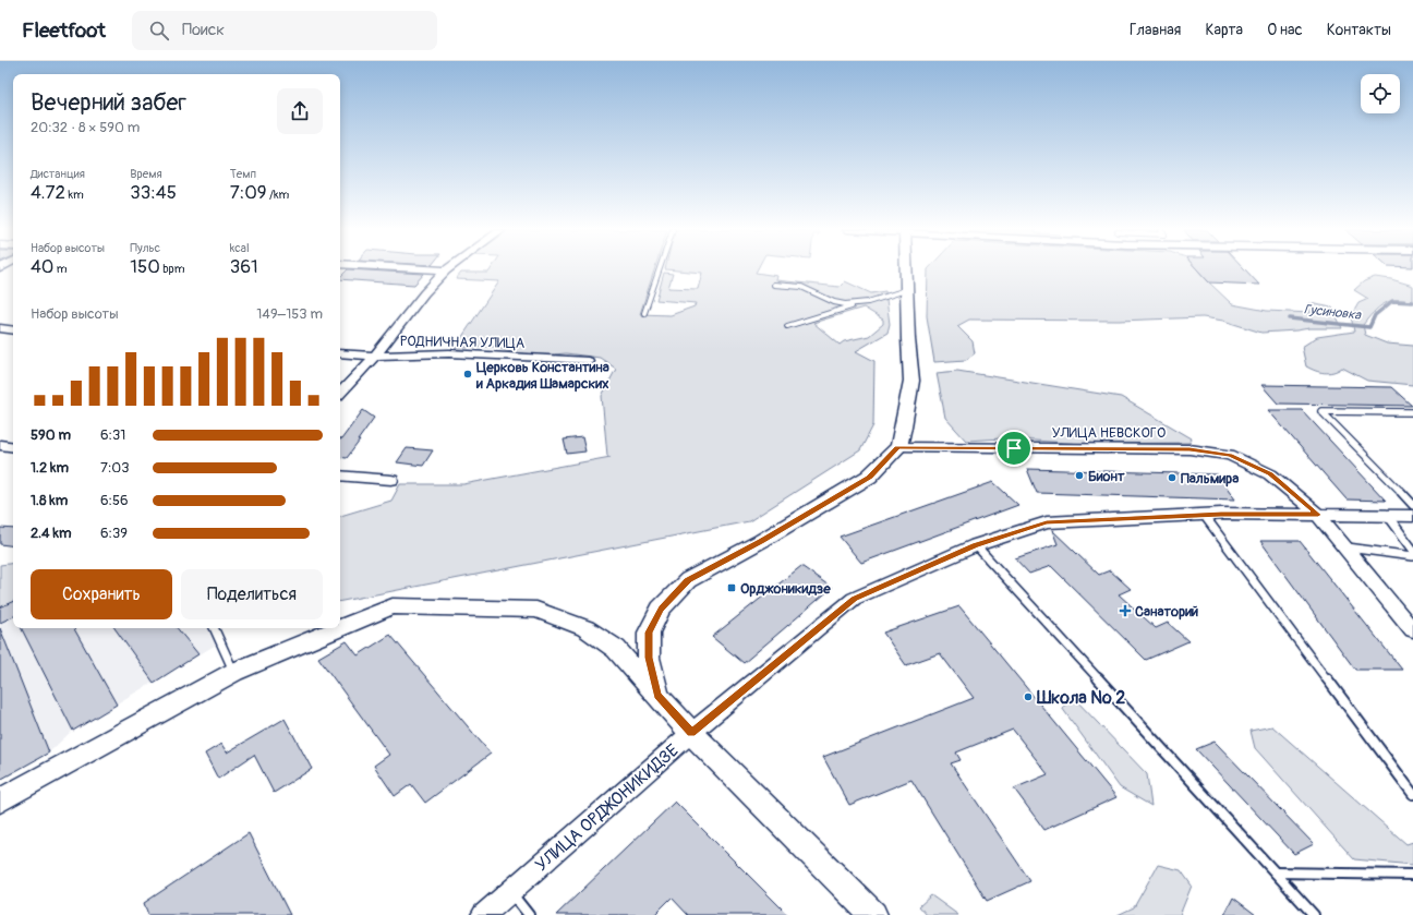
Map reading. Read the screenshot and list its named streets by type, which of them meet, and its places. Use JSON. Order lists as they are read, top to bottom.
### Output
{
  "streets": {
    "street": ["РОДНИЧНАЯ УЛИЦА", "УЛИЦА НЕВСКОГО", "УЛИЦА ОРДЖОНИКИДЗЕ"]
  },
  "crossings": [
    ["УЛИЦА НЕВСКОГО", "УЛИЦА ОРДЖОНИКИДЗЕ"]
  ],
  "water": ["Гусиновка"],
  "places": {
    "other": [
      "Церковь Константина и Аркадия Шамарских",
      "Бионт",
      "Пальмира",
      "Школа № 2"
    ],
    "transit": ["Орджоникидзе"],
    "health": ["Санаторий"]
  },
  "page": {
    "header": "Fleetfoot",
    "search": "Поиск",
    "nav": [
      "Главная",
      "Карта",
      "О нас",
      "Контакты"
    ],
    "heading": ["Вечерний забег", "20:32 · 8 × 590 m"],
    "stats": [
      ["Дистанция", "4.72 km"],
      ["Время", "33:45"],
      ["Темп", "7:09 /km"],
      ["Набор высоты", "40 m"],
      ["Пульс", "150 bpm"],
      ["kcal", "361"]
    ],
    "chart": ["Набор высоты", "149–153 m"],
    "list": [
      {
        "name": "590 m",
        "note": "6:31"
      },
      {
        "name": "1.2 km",
        "note": "7:03"
      },
      {
        "name": "1.8 km",
        "note": "6:56"
      },
      {
        "name": "2.4 km",
        "note": "6:39"
      }
    ],
    "buttons": ["Сохранить", "Поделиться"]
  }
}
